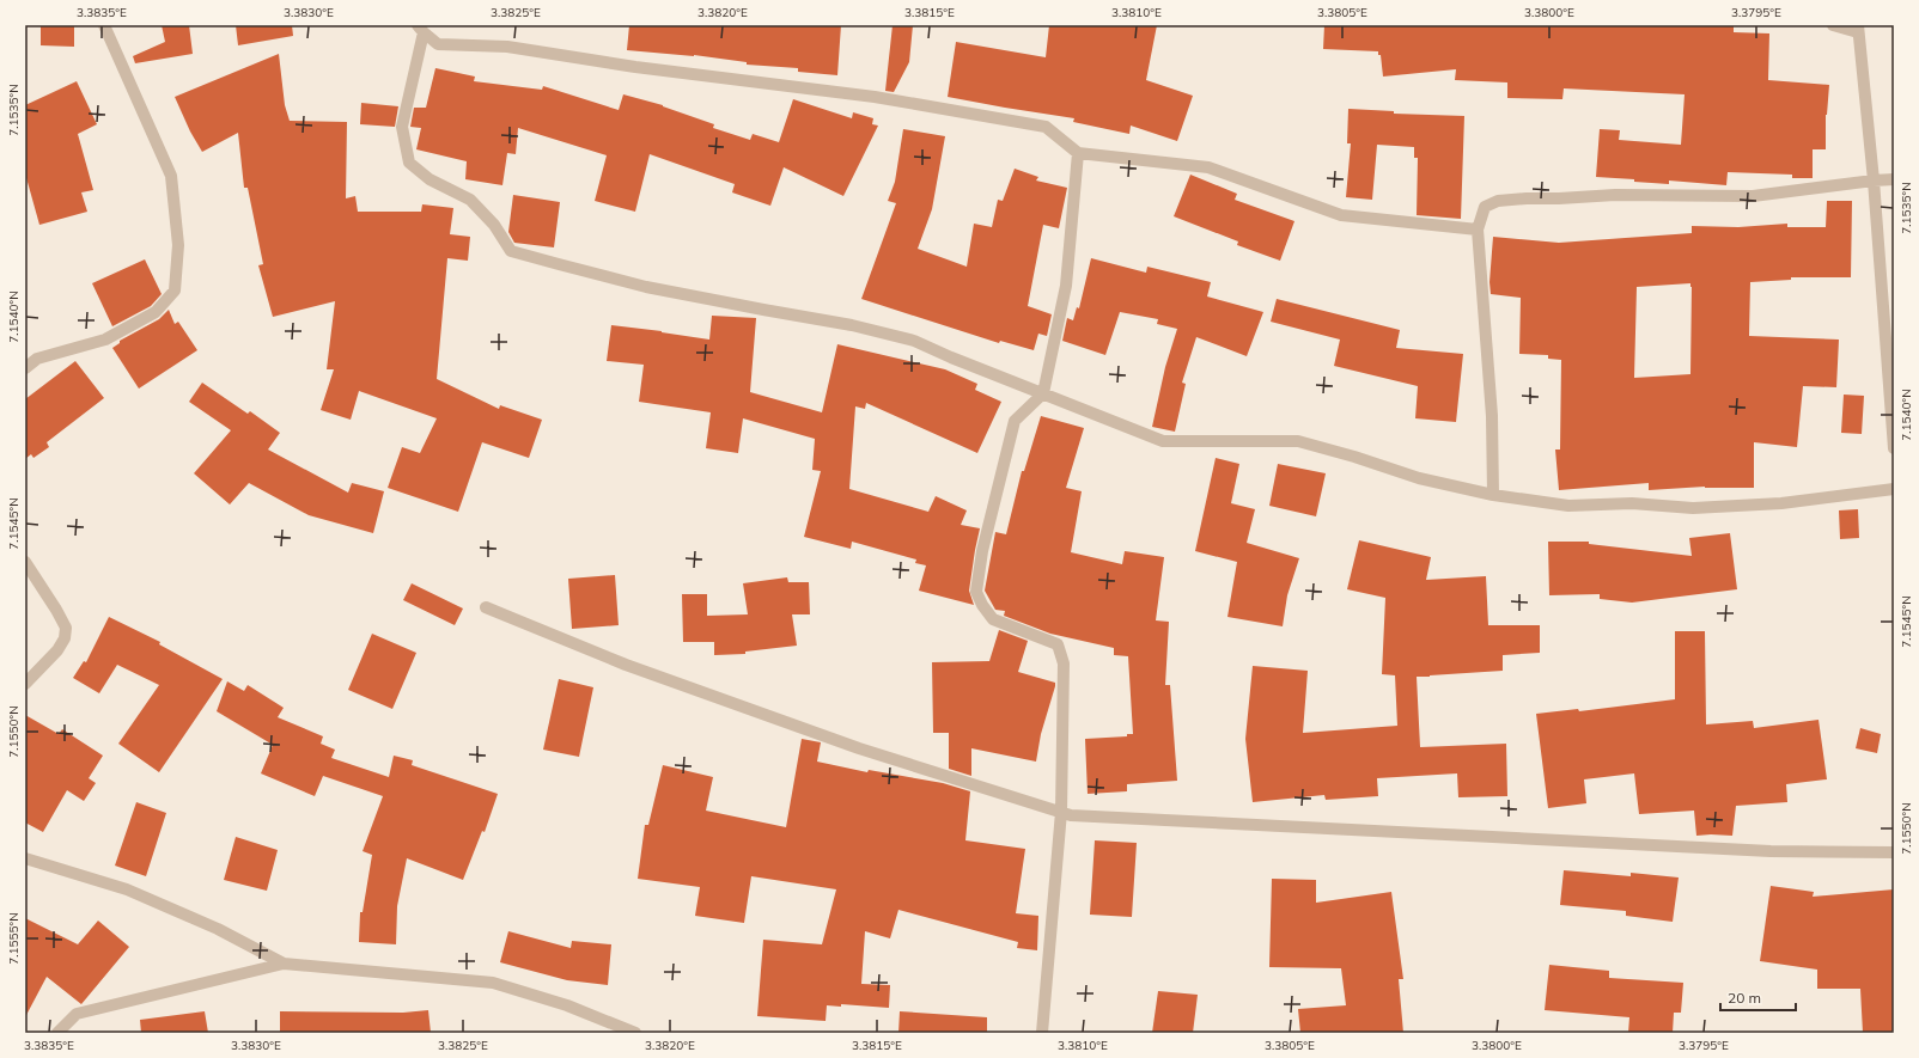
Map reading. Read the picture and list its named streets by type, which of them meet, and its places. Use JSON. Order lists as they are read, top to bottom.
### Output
{
  "scale_bar": "20 m",
  "coordinates": [
    "3.3835°E",
    "3.3830°E",
    "3.3825°E",
    "3.3820°E",
    "3.3815°E",
    "3.3810°E",
    "3.3805°E",
    "3.3800°E",
    "3.3795°E",
    "7.1535°N",
    "7.1540°N",
    "7.1545°N",
    "7.1550°N",
    "7.1555°N"
  ]
}
